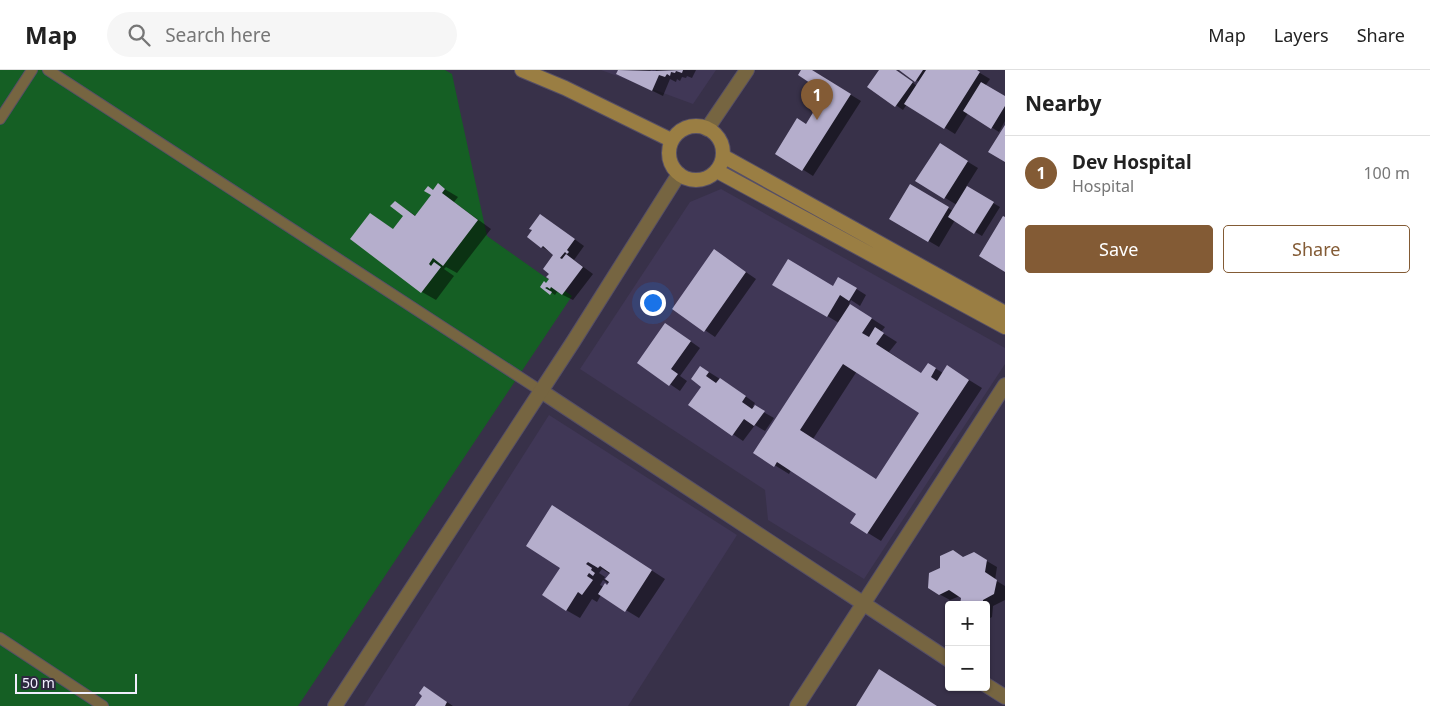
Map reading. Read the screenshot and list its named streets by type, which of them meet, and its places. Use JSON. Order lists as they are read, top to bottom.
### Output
{
  "scale_bar": "50 m",
  "page": {
    "header": "Map",
    "search": "Search here",
    "nav": ["Map", "Layers", "Share"],
    "heading": "Nearby",
    "pins": "1",
    "list": [
      {
        "mark": "1",
        "name": "Dev Hospital",
        "note": "Hospital",
        "value": "100 m"
      }
    ],
    "buttons": ["Save", "Share"],
    "map_buttons": ["+", "−"],
    "scale": "50 m"
  }
}
